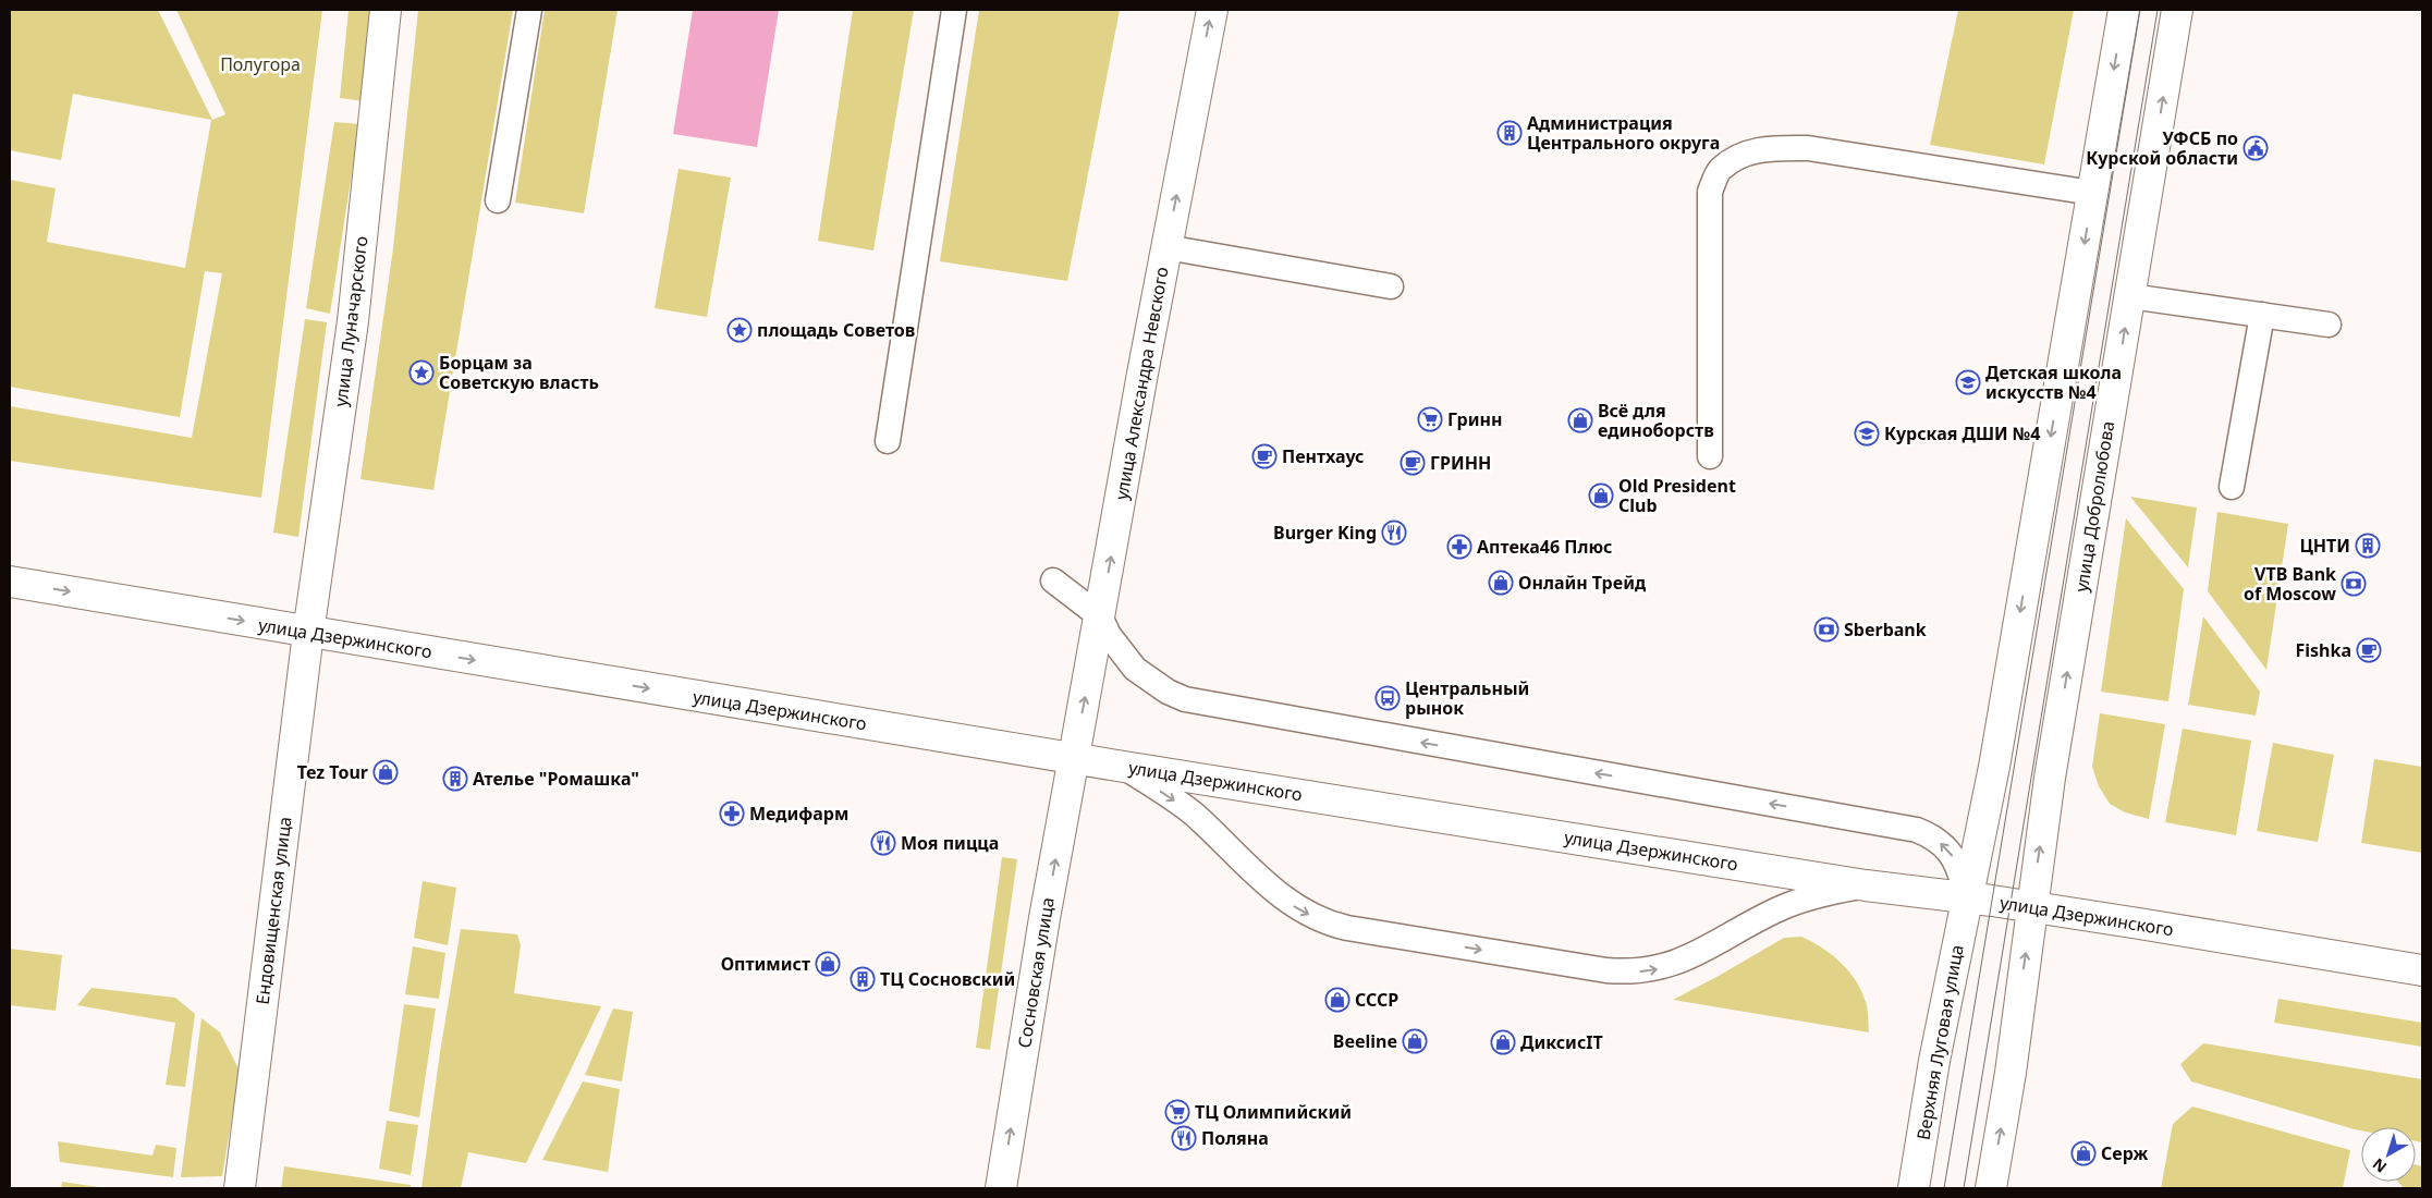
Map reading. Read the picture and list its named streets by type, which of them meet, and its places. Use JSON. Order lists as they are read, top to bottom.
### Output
{
  "streets": {
    "main road": [
      "улица Луначарского",
      "улица Александра Невского",
      "улица Добролюбова",
      "улица Дзержинского",
      "Ендовищенская улица",
      "Сосновская улица",
      "Верхняя Луговая улица"
    ]
  },
  "crossings": [
    ["улица Луначарского", "улица Дзержинского"],
    ["улица Луначарского", "Ендовищенская улица"],
    ["улица Александра Невского", "улица Дзержинского"],
    ["улица Александра Невского", "Сосновская улица"],
    ["улица Добролюбова", "улица Дзержинского"],
    ["улица Дзержинского", "Ендовищенская улица"],
    ["улица Дзержинского", "Сосновская улица"],
    ["улица Дзержинского", "Верхняя Луговая улица"]
  ],
  "one_way": ["улица Александра Невского", "улица Дзержинского", "Сосновская улица"],
  "parks": ["Полугора"],
  "places": {
    "building": [
      "Администрация Центрального округа",
      "ЦНТИ",
      "Ателье \"Ромашка\"",
      "ТЦ Сосновский"
    ],
    "public building": ["УФСБ по Курской области"],
    "place": ["площадь Советов", "Борцам за Советскую власть"],
    "school or university": ["Детская школа искусств №4", "Курская ДШИ №4"],
    "supermarket": ["Гринн", "ТЦ Олимпийский"],
    "shop": [
      "Всё для единоборств",
      "Old President Club",
      "Онлайн Трейд",
      "Tez Tour",
      "Оптимист",
      "СССР",
      "Beeline",
      "ДиксисIT",
      "Серж"
    ],
    "cafe": ["Пентхаус", "ГРИНН", "Fishka"],
    "restaurant": ["Burger King", "Моя пицца", "Поляна"],
    "pharmacy": ["Аптека46 Плюс", "Медифарм"],
    "bank": ["VTB Bank of Moscow", "Sberbank"],
    "bus stop": ["Центральный рынок"]
  },
  "north": "bottom left"
}
